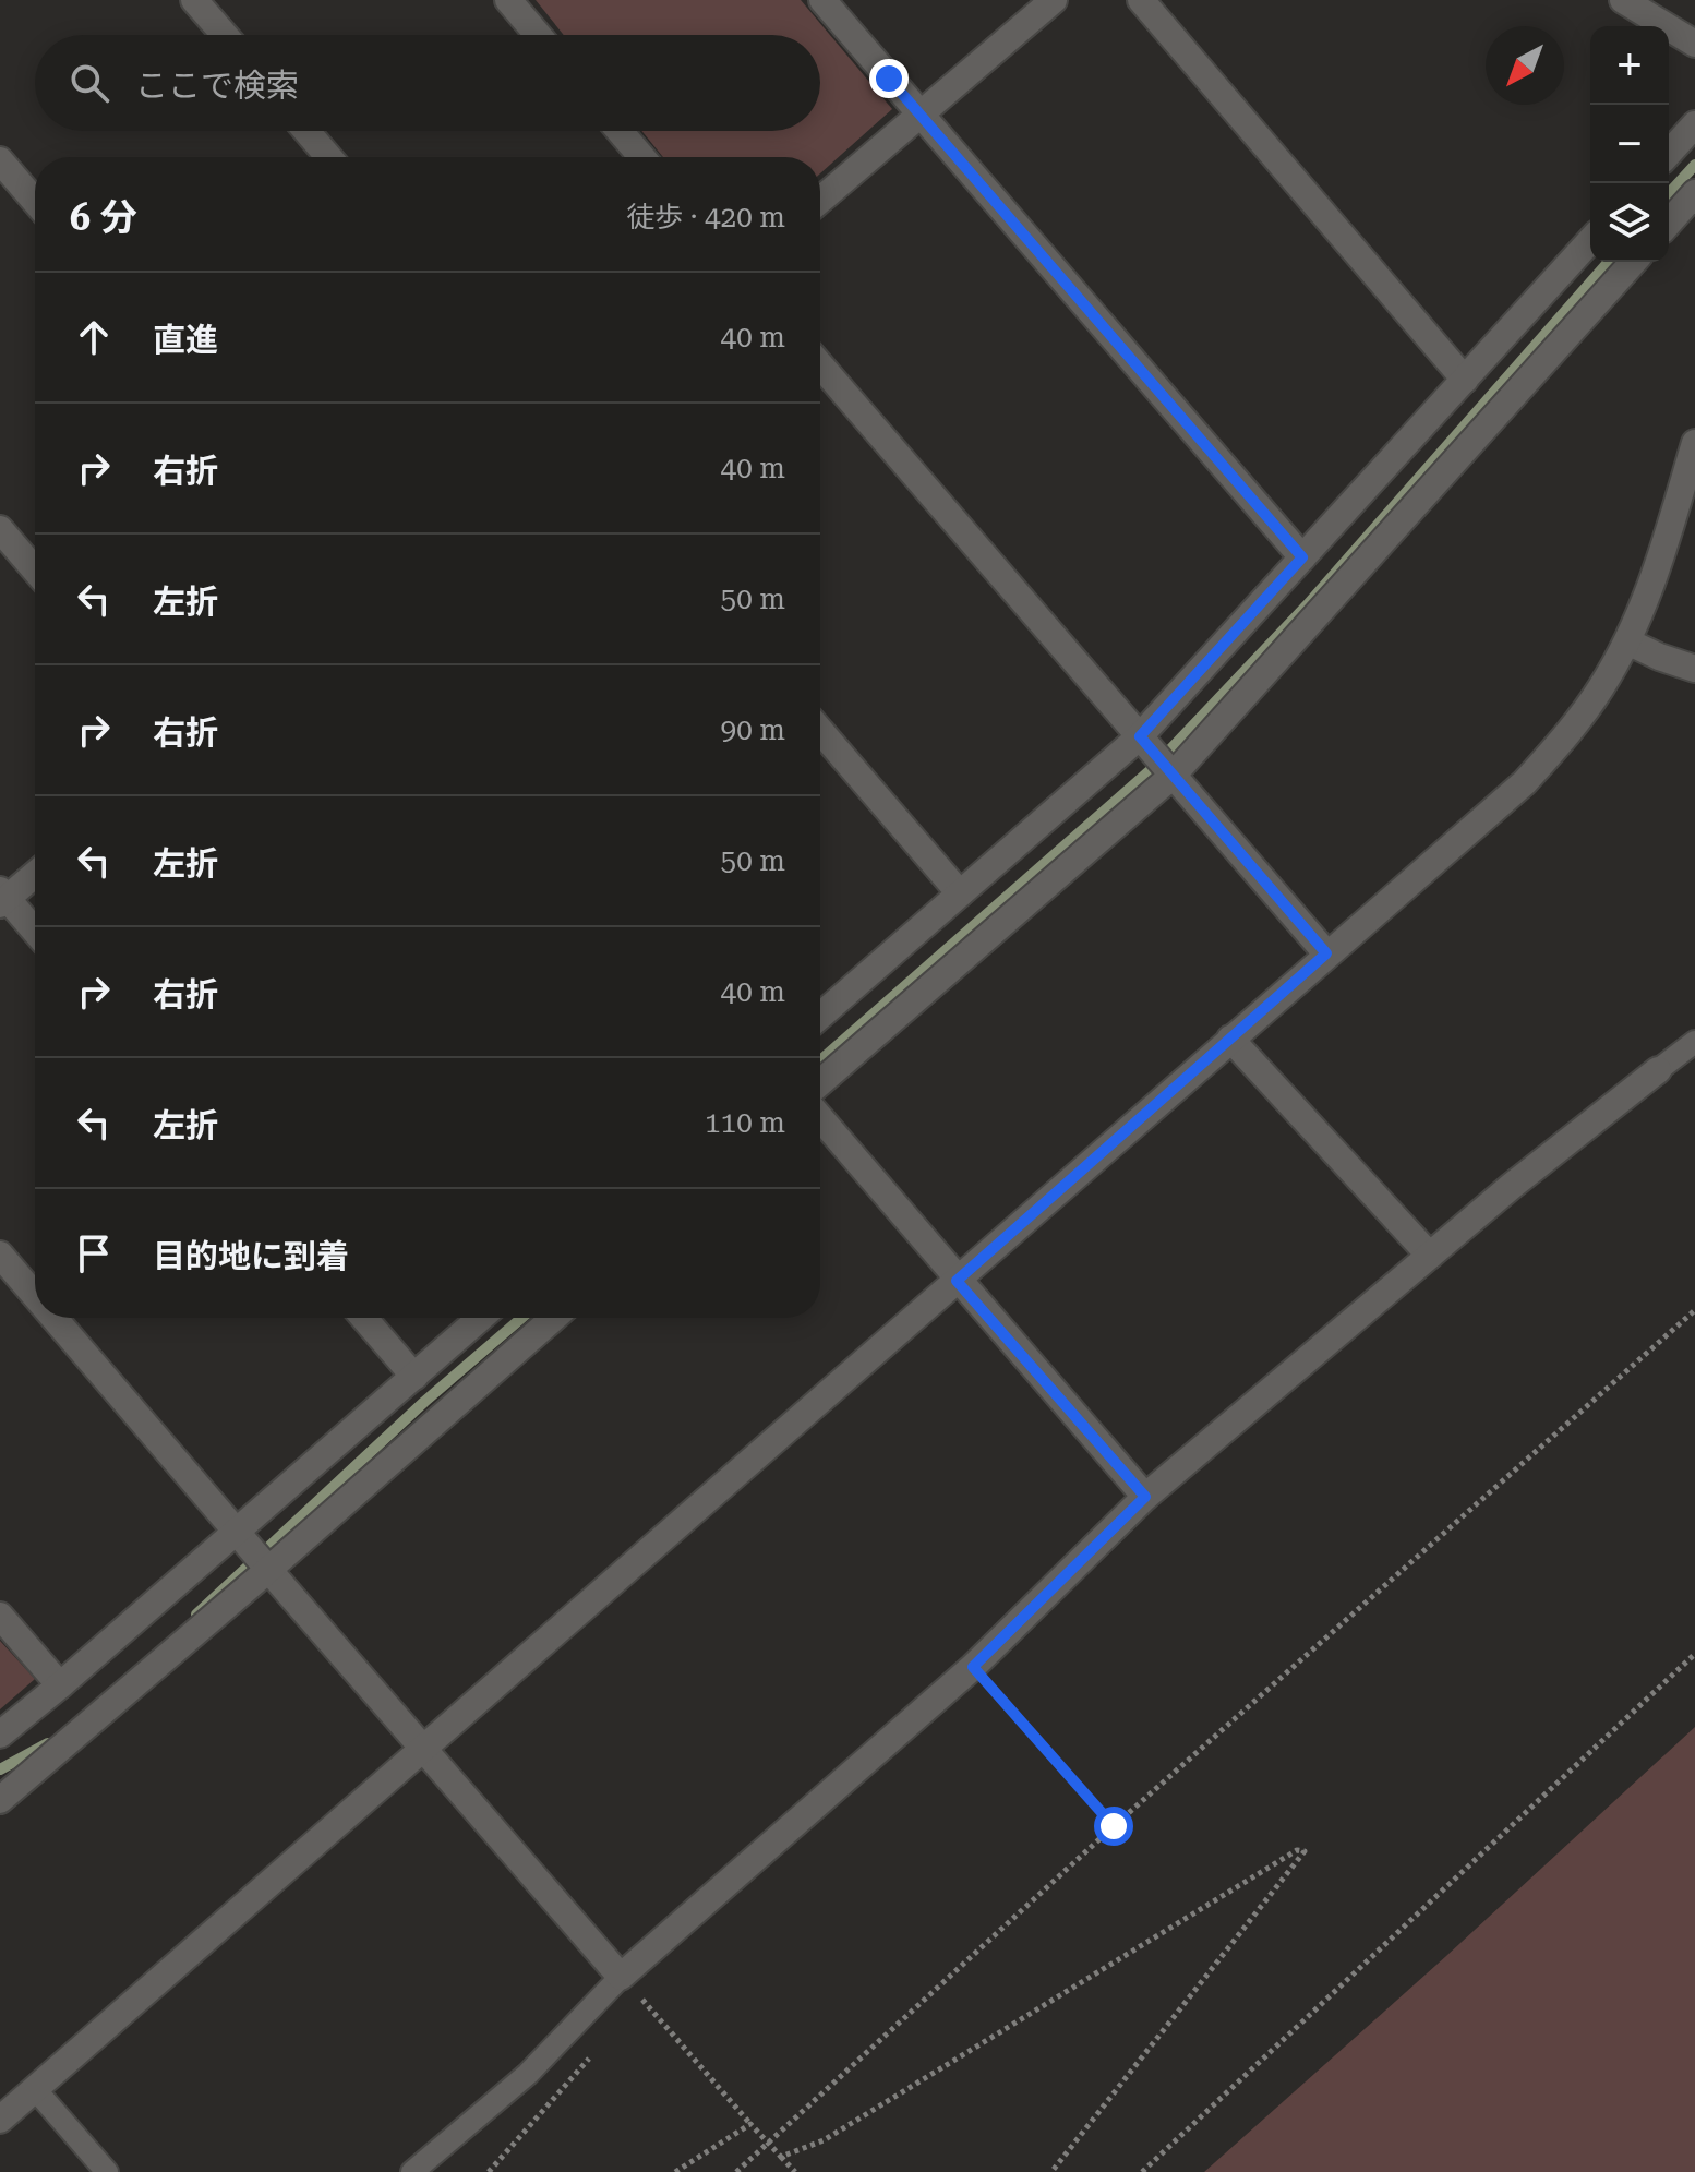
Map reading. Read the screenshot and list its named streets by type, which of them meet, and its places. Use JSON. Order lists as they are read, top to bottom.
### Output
{
  "north": "bottom left",
  "page": {
    "map_buttons": ["+", "−"],
    "search": "ここで検索",
    "heading": ["6 分", "徒歩 · 420 m"],
    "list": [
      ["直進", "40 m"],
      ["右折", "40 m"],
      ["左折", "50 m"],
      ["右折", "90 m"],
      ["左折", "50 m"],
      ["右折", "40 m"],
      ["左折", "110 m"],
      "目的地に到着"
    ]
  }
}
